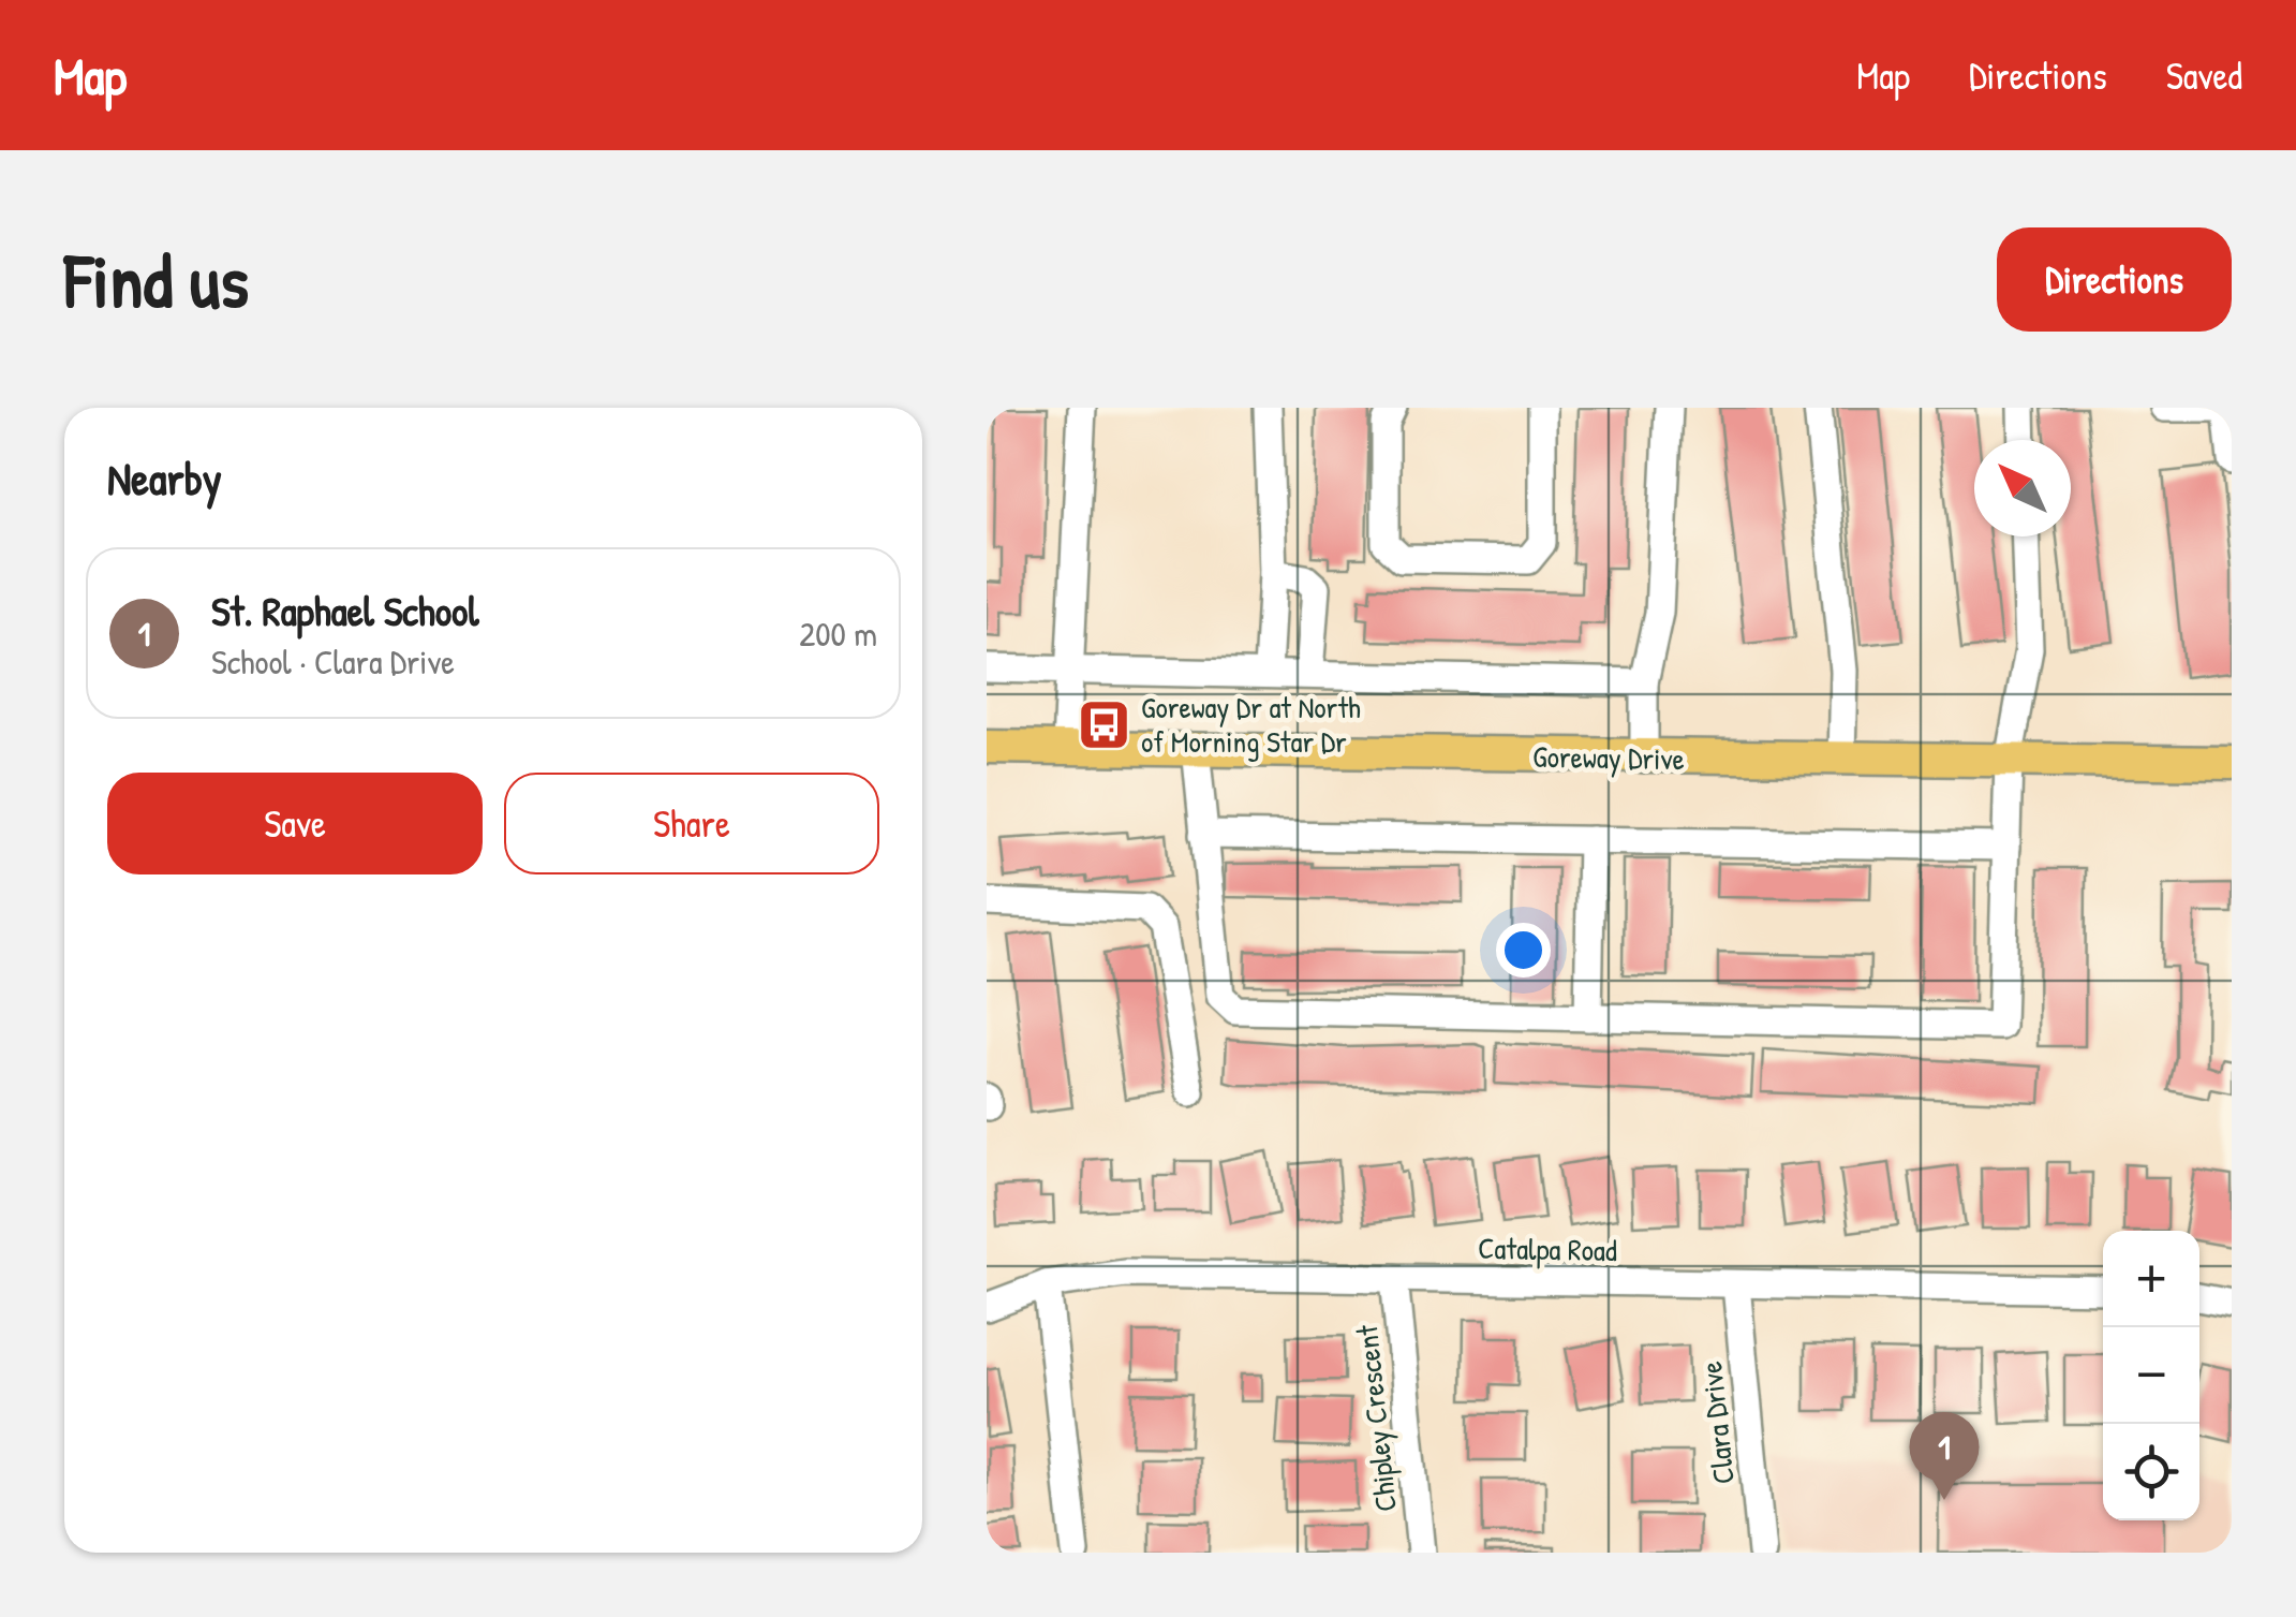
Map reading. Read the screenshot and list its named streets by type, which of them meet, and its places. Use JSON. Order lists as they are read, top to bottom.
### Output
{
  "streets": {
    "main road": ["Goreway Drive"],
    "street": ["Catalpa Road", "Chipley Crescent", "Clara Drive"]
  },
  "crossings": [
    ["Catalpa Road", "Chipley Crescent"],
    ["Catalpa Road", "Clara Drive"]
  ],
  "places": {
    "bus stop": ["Goreway Dr at North of Morning Star Dr"]
  },
  "north": "top left",
  "page": {
    "header": "Map",
    "nav": ["Map", "Directions", "Saved"],
    "buttons": [
      "Directions",
      ["Save", "Share"]
    ],
    "title": "Find us",
    "heading": "Nearby",
    "list": [
      {
        "mark": "1",
        "name": "St. Raphael School",
        "note": "School · Clara Drive",
        "value": "200 m"
      }
    ],
    "map_buttons": ["+", "−"],
    "pins": "1"
  }
}
